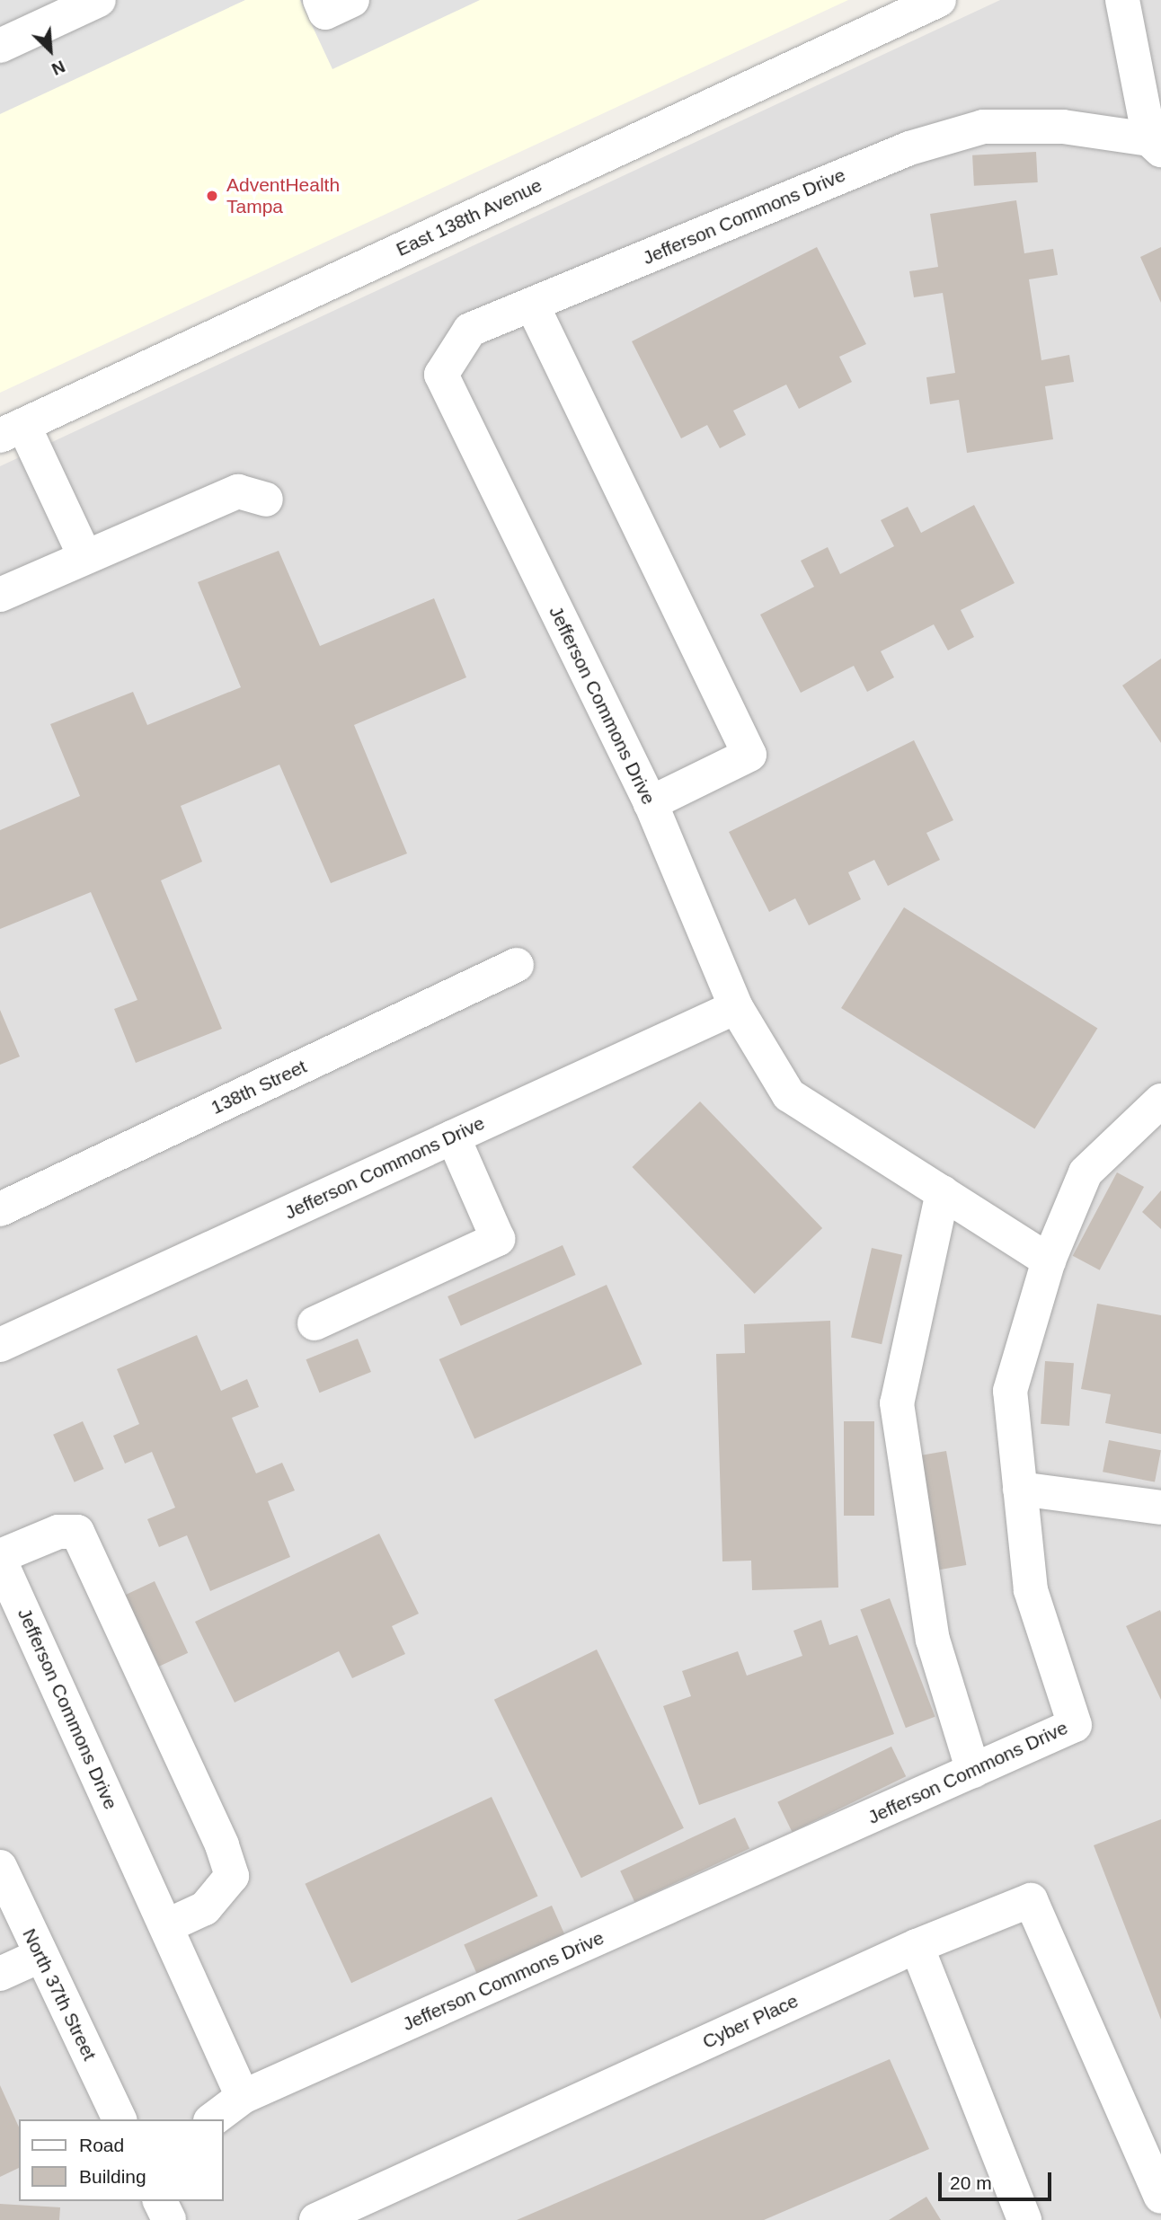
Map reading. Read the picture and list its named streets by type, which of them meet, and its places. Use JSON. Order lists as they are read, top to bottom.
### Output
{
  "streets": {
    "street": [
      "Jefferson Commons Drive",
      "East 138th Avenue",
      "138th Street",
      "North 37th Street",
      "Cyber Place"
    ]
  },
  "places": ["AdventHealth Tampa"],
  "legend": ["Road", "Building"],
  "scale_bar": "20 m",
  "north": "bottom right"
}
